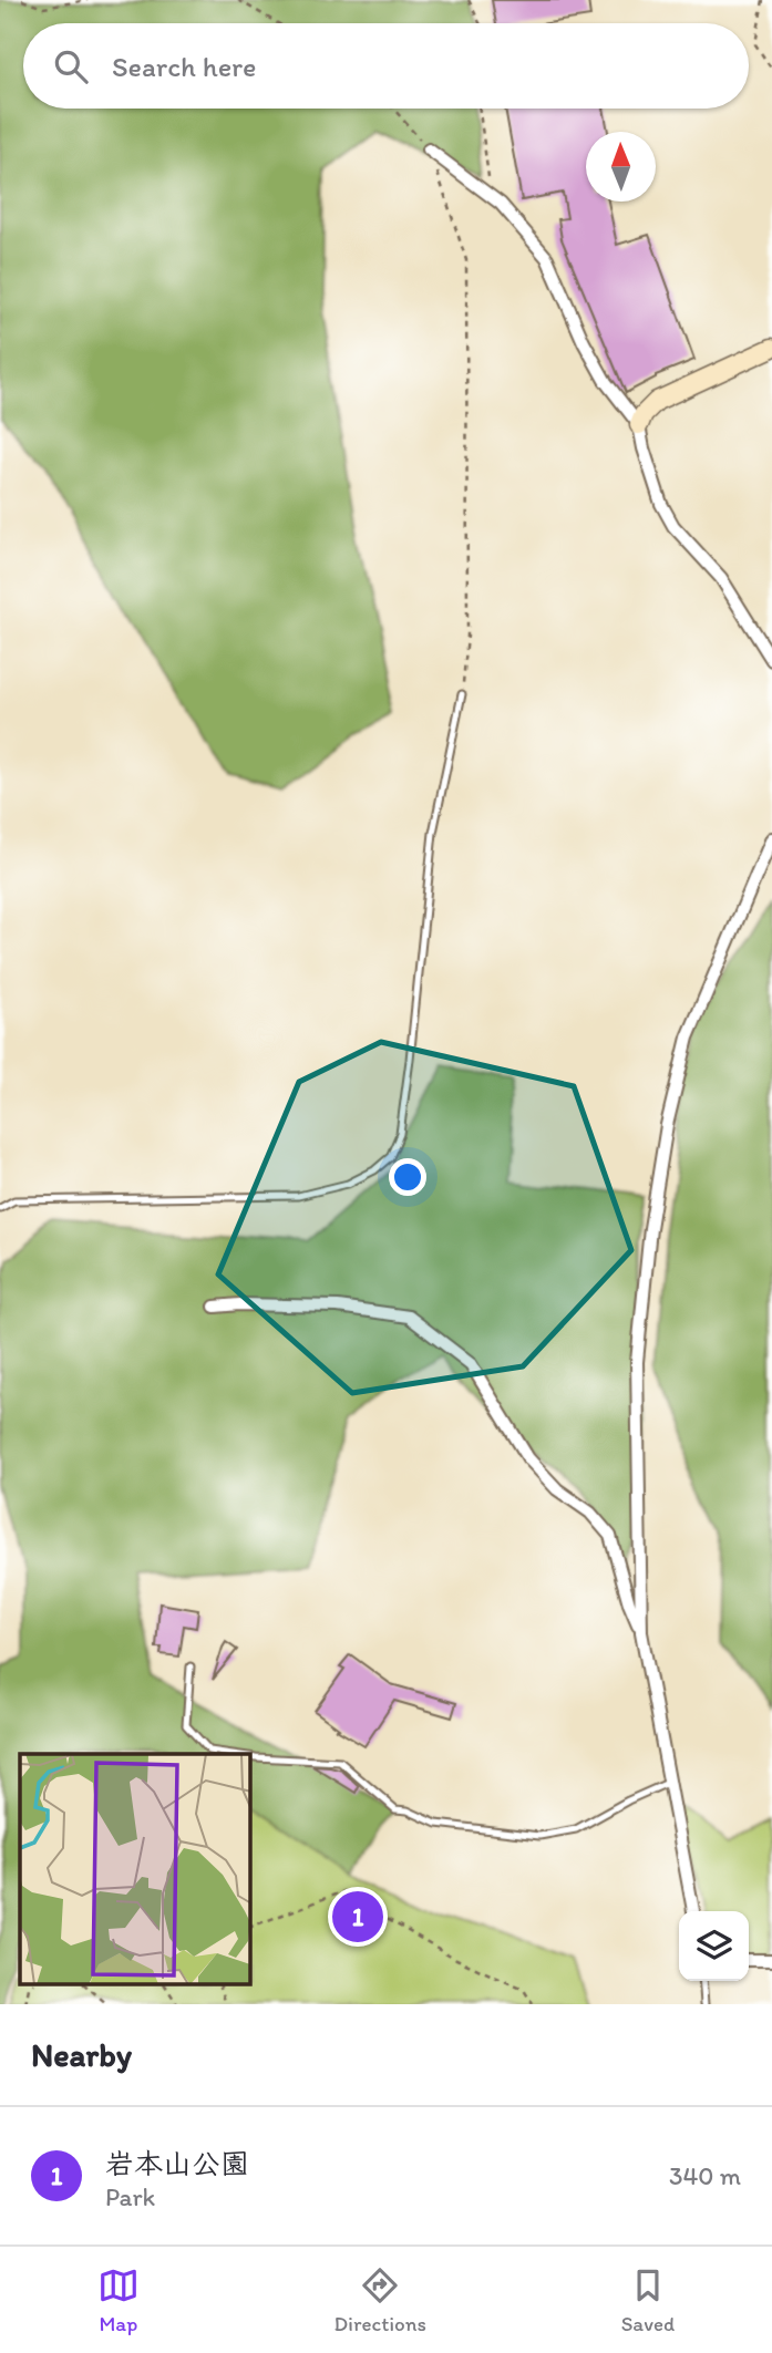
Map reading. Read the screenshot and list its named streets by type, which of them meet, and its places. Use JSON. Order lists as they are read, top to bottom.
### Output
{
  "north": "top",
  "page": {
    "search": "Search here",
    "pins": "1",
    "heading": "Nearby",
    "list": [
      {
        "mark": "1",
        "name": "岩本山公園",
        "note": "Park",
        "value": "340 m"
      }
    ],
    "nav": ["Map", "Directions", "Saved"]
  }
}
